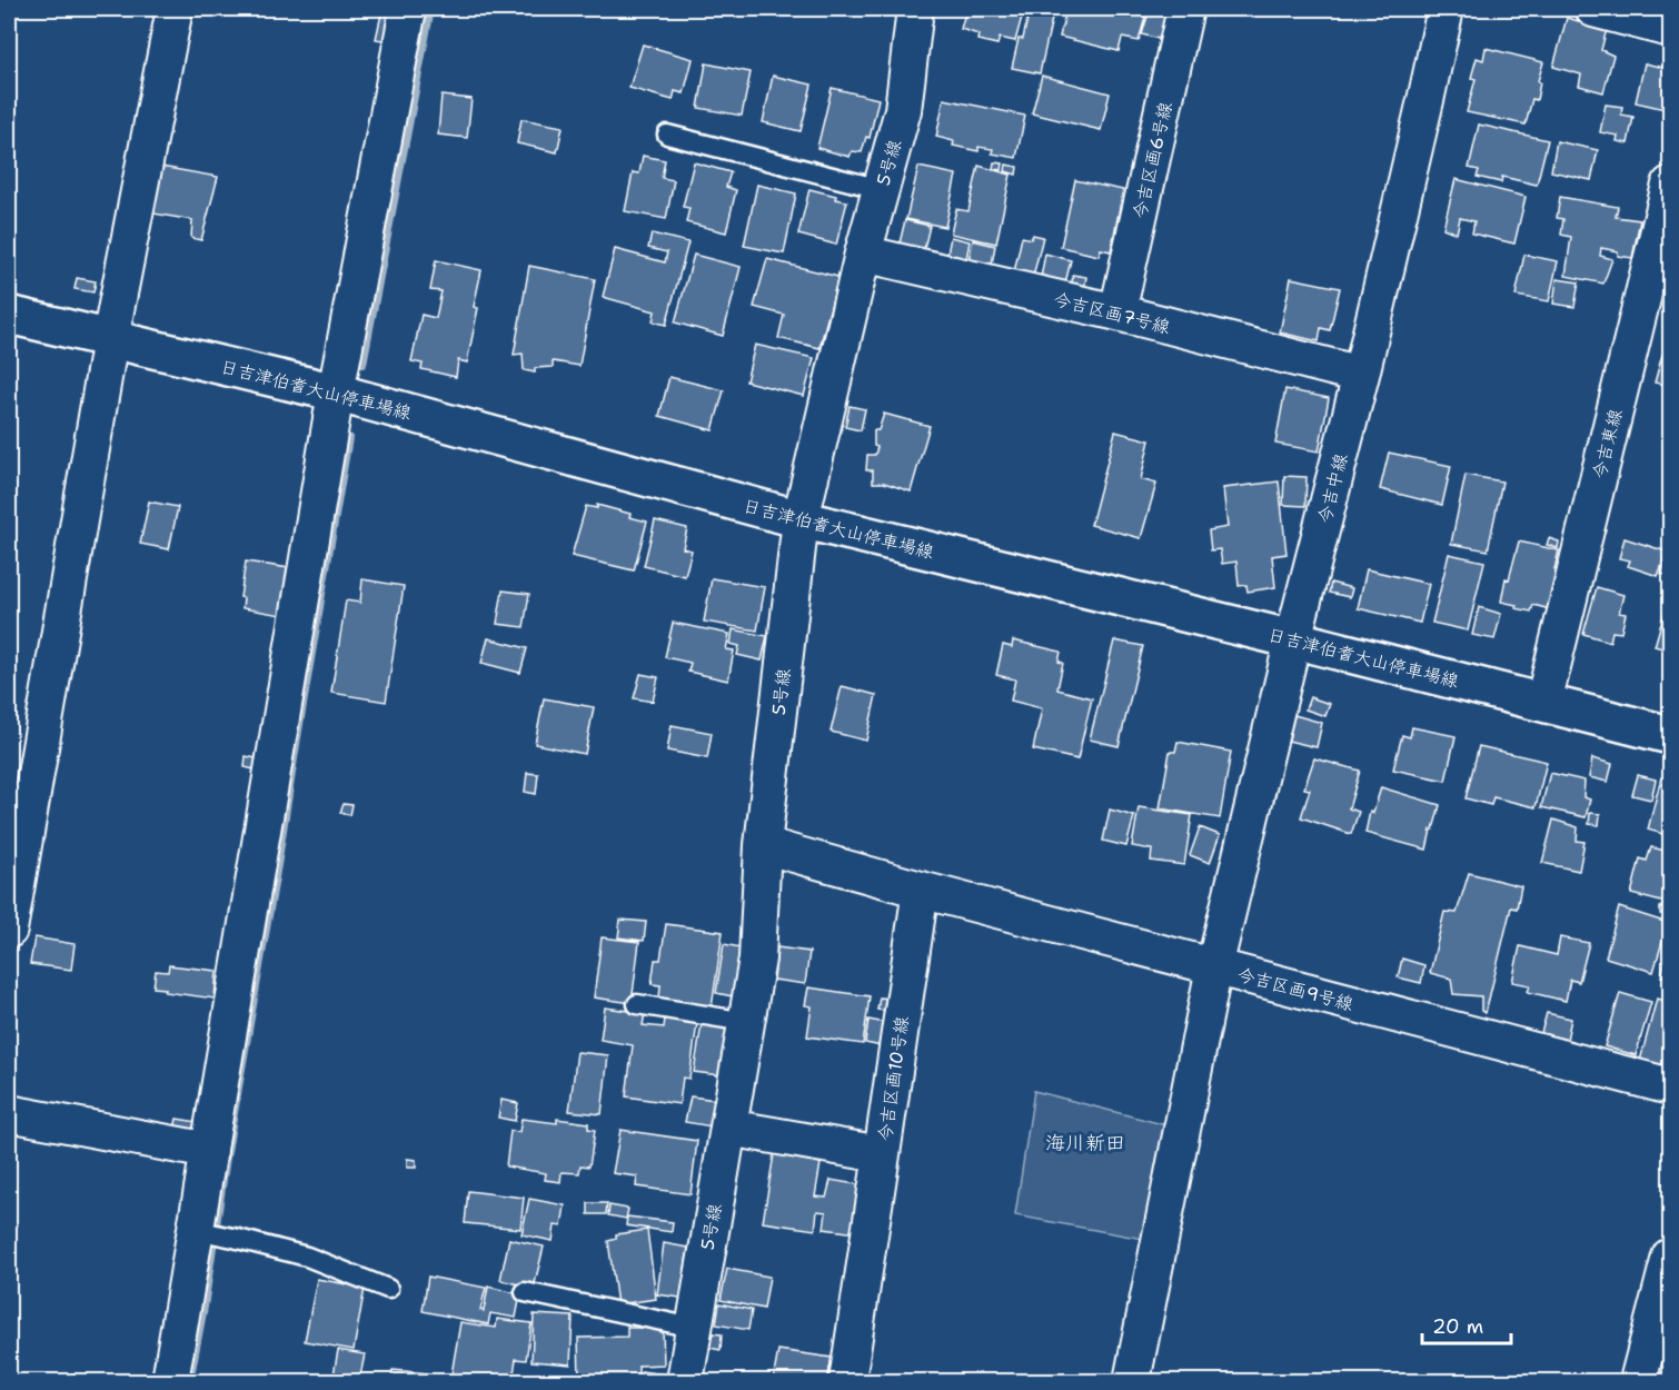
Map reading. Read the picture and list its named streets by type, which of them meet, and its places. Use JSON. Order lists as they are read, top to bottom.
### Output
{
  "streets": {
    "main road": ["日吉津伯耆大山停車場線"],
    "street": [
      "今吉区画6号線",
      "5号線",
      "今吉区画7号線",
      "今吉東線",
      "今吉中線",
      "今吉区画9号線",
      "今吉区画10号線"
    ]
  },
  "crossings": [
    ["今吉区画6号線", "今吉区画7号線"],
    ["5号線", "今吉区画7号線"],
    ["5号線", "日吉津伯耆大山停車場線"],
    ["5号線", "今吉区画9号線"],
    ["5号線", "今吉区画10号線"],
    ["今吉区画7号線", "今吉中線"],
    ["日吉津伯耆大山停車場線", "今吉東線"],
    ["日吉津伯耆大山停車場線", "今吉中線"],
    ["今吉中線", "今吉区画9号線"],
    ["今吉区画9号線", "今吉区画10号線"]
  ],
  "districts": ["海川新田"],
  "scale_bar": "20 m"
}
